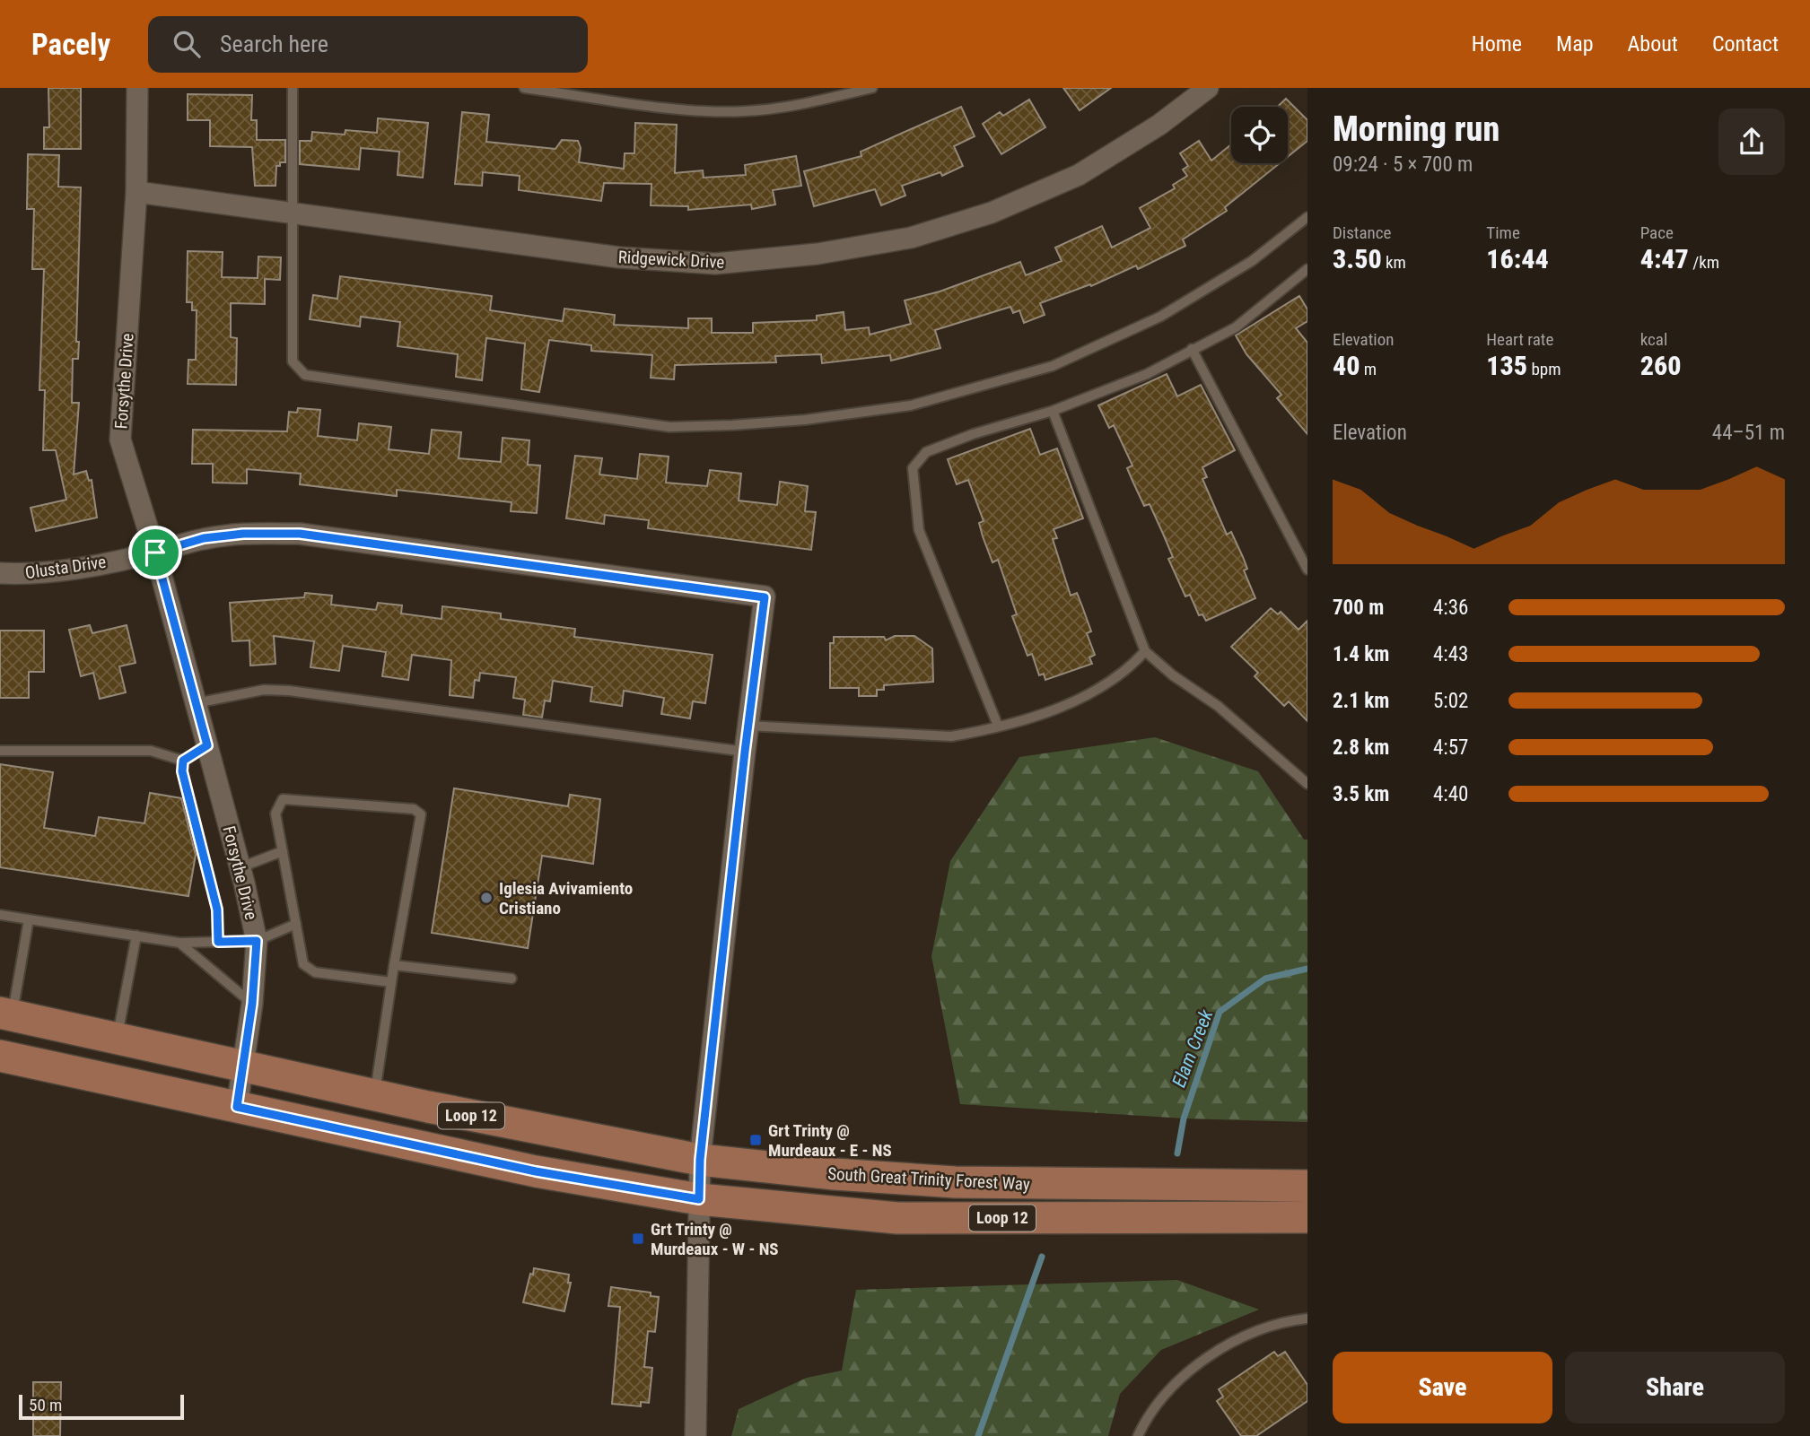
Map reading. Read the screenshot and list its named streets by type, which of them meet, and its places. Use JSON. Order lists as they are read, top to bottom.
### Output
{
  "streets": {
    "main road": ["Loop 12", "South Great Trinity Forest Way"],
    "street": ["Ridgewick Drive", "Forsythe Drive", "Olusta Drive"]
  },
  "crossings": [
    ["Ridgewick Drive", "Forsythe Drive"],
    ["Forsythe Drive", "Olusta Drive"],
    ["Forsythe Drive", "South Great Trinity Forest Way"]
  ],
  "water": ["Elam Creek"],
  "places": {
    "other": ["Iglesia Avivamiento Cristiano"],
    "transit": ["Grt Trinty @ Murdeaux - E - NS", "Grt Trinty @ Murdeaux - W - NS"]
  },
  "scale_bar": "50 m",
  "page": {
    "header": "Pacely",
    "search": "Search here",
    "nav": [
      "Home",
      "Map",
      "About",
      "Contact"
    ],
    "heading": ["Morning run", "09:24 · 5 × 700 m"],
    "stats": [
      ["Distance", "3.50 km"],
      ["Time", "16:44"],
      ["Pace", "4:47 /km"],
      ["Elevation", "40 m"],
      ["Heart rate", "135 bpm"],
      ["kcal", "260"]
    ],
    "chart": ["Elevation", "44–51 m"],
    "list": [
      {
        "name": "700 m",
        "note": "4:36"
      },
      {
        "name": "1.4 km",
        "note": "4:43"
      },
      {
        "name": "2.1 km",
        "note": "5:02"
      },
      {
        "name": "2.8 km",
        "note": "4:57"
      },
      {
        "name": "3.5 km",
        "note": "4:40"
      }
    ],
    "buttons": ["Save", "Share"],
    "scale": "50 m"
  }
}
